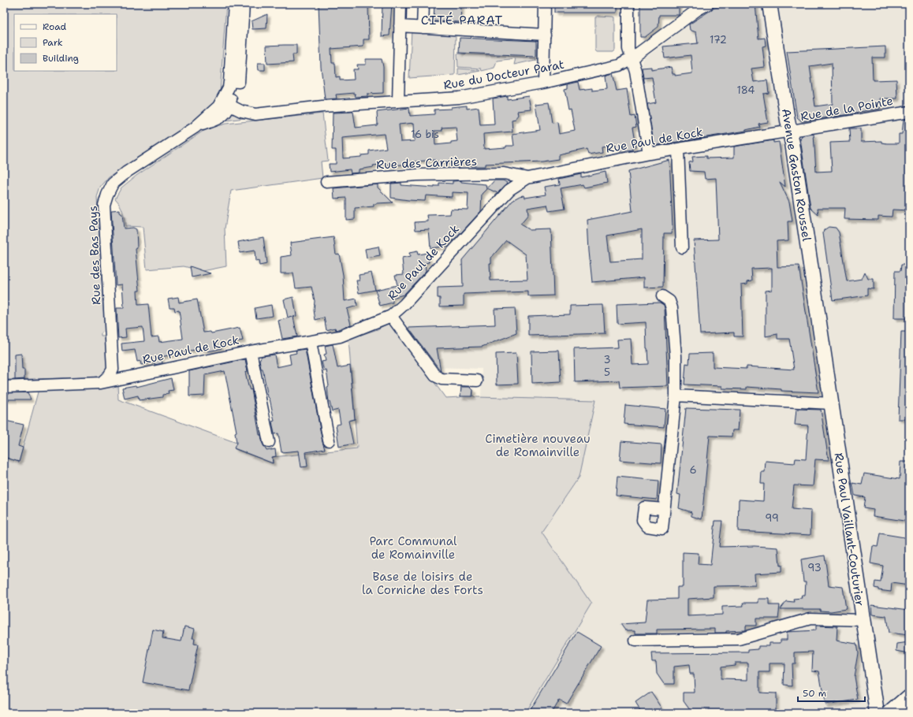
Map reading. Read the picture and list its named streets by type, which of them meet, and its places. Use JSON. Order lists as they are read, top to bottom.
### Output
{
  "streets": {
    "main road": ["Avenue Gaston Roussel", "Rue Paul Vaillant-Couturier"],
    "street": [
      "Rue du Docteur Parat",
      "Rue de la Pointe",
      "Rue Paul de Kock",
      "Rue des Carrières",
      "Rue des Bas Pays"
    ]
  },
  "crossings": [
    ["Rue du Docteur Parat", "Rue des Bas Pays"],
    ["Rue de la Pointe", "Rue Paul de Kock"],
    ["Rue de la Pointe", "Avenue Gaston Roussel"],
    ["Rue Paul de Kock", "Rue des Carrières"],
    ["Rue Paul de Kock", "Avenue Gaston Roussel"],
    ["Rue Paul de Kock", "Rue des Bas Pays"],
    ["Avenue Gaston Roussel", "Rue Paul Vaillant-Couturier"]
  ],
  "districts": ["CITÉ PARAT"],
  "parks": ["Cimetière nouveau de Romainville", "Parc Communal de Romainville", "Base de loisirs de la Corniche des Forts"],
  "house_numbers": [
    "172",
    "184",
    "16 bis",
    "3",
    "5",
    "6",
    "99",
    "93"
  ],
  "legend": ["Road", "Park", "Building"],
  "scale_bar": "50 m"
}
